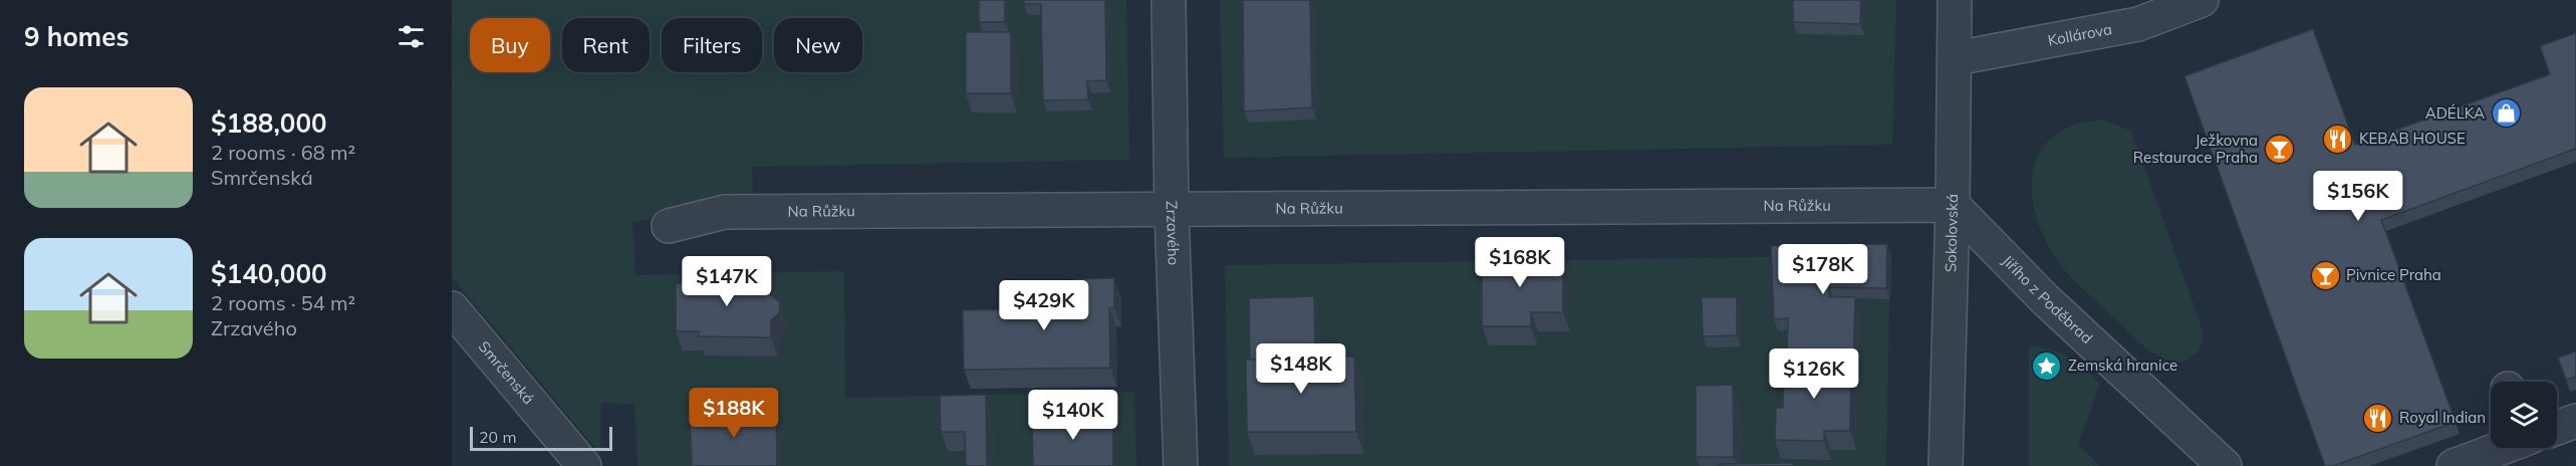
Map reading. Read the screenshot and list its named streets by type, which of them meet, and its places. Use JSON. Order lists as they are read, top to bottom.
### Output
{
  "streets": {
    "street": [
      "Kollárova",
      "Na Růžku",
      "Zrzavého",
      "Sokolovská",
      "Jiřího z Poděbrad",
      "Smrčenská"
    ]
  },
  "crossings": [
    ["Kollárova", "Sokolovská"],
    ["Na Růžku", "Zrzavého"],
    ["Na Růžku", "Sokolovská"],
    ["Na Růžku", "Jiřího z Poděbrad"],
    ["Sokolovská", "Jiřího z Poděbrad"]
  ],
  "places": {
    "shop": ["ADÉLKA"],
    "restaurant": ["KEBAB HOUSE", "Royal Indian"],
    "bar": ["Ježkovna Restaurace Praha", "Pivnice Praha"],
    "place": ["Zemská hranice"]
  },
  "scale_bar": "20 m",
  "page": {
    "heading": "9 homes",
    "chip": [
      "Buy",
      "Rent",
      "Filters",
      "New"
    ],
    "list": [
      {
        "name": "$188,000",
        "note": "2 rooms · 68 m² · Smrčenská"
      },
      {
        "name": "$140,000",
        "note": "2 rooms · 54 m² · Zrzavého"
      }
    ],
    "price": [
      "$156K",
      "$168K",
      "$178K",
      "$147K",
      "$429K",
      "$148K",
      "$126K",
      "$188K",
      "$140K"
    ],
    "scale": "20 m"
  }
}
